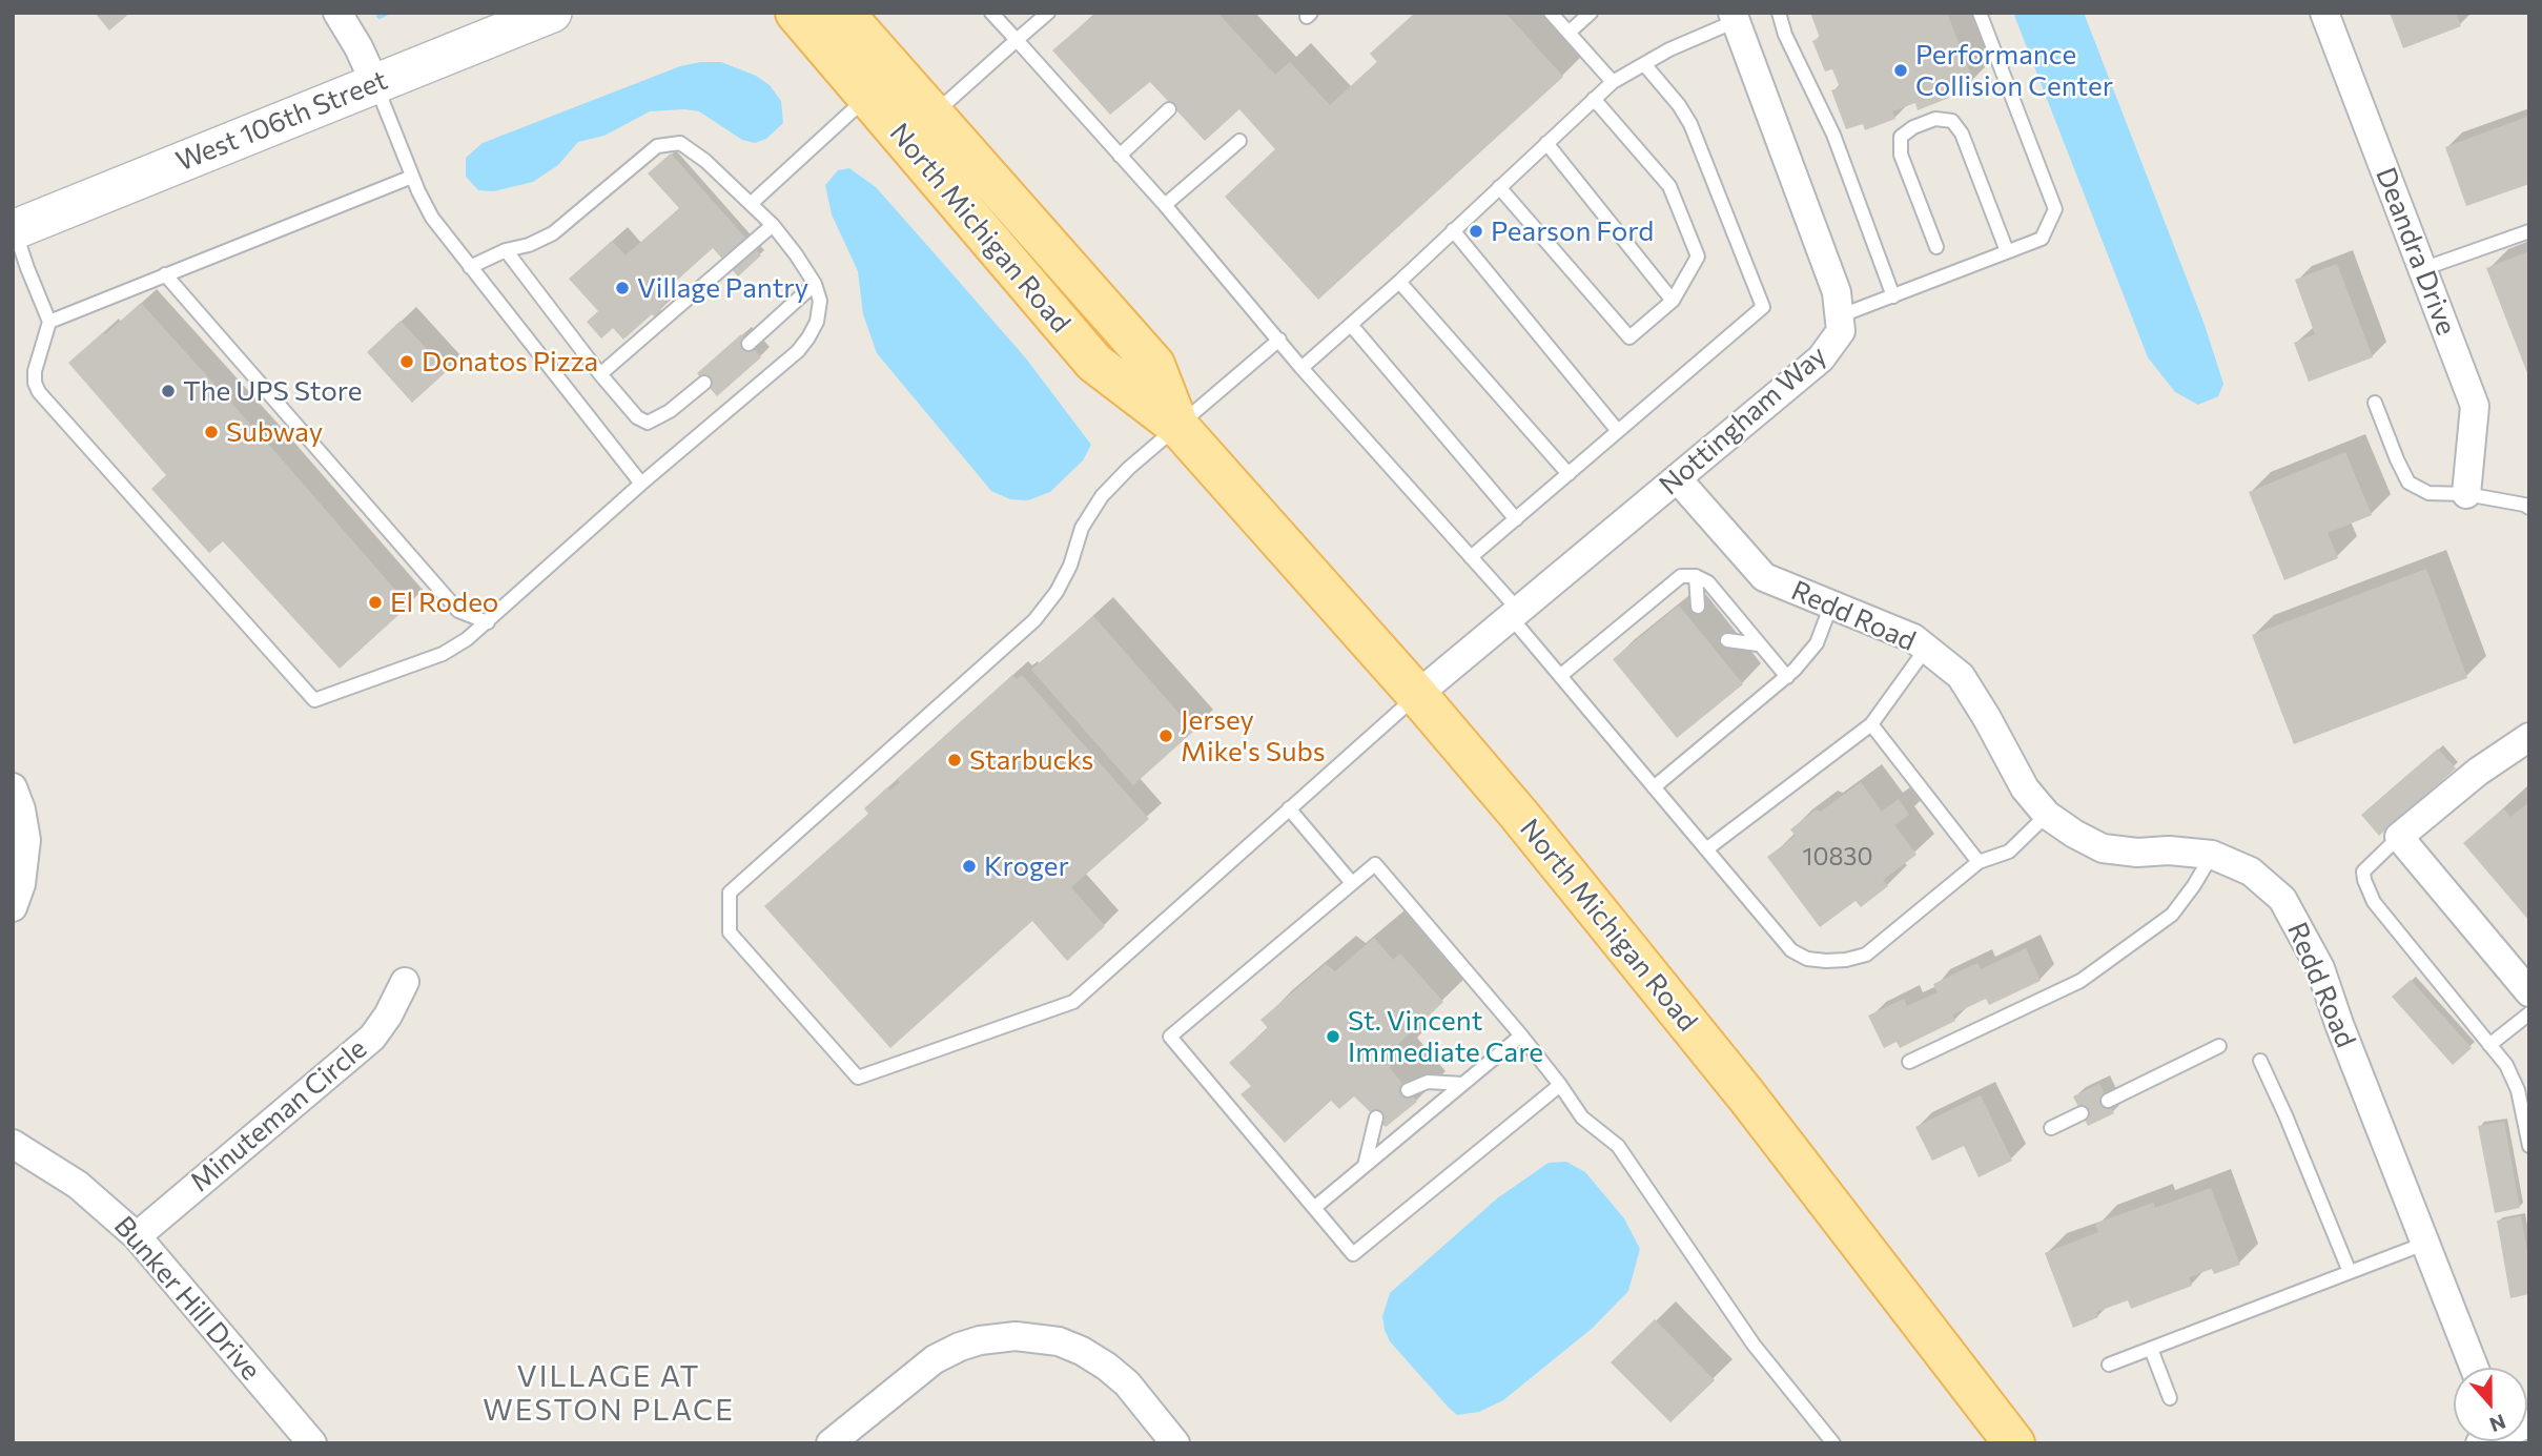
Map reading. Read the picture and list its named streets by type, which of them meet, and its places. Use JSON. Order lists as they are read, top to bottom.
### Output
{
  "streets": {
    "main road": ["North Michigan Road"],
    "street": [
      "West 106th Street",
      "Deandra Drive",
      "Nottingham Way",
      "Redd Road",
      "Minuteman Circle",
      "Bunker Hill Drive"
    ]
  },
  "crossings": [
    ["North Michigan Road", "Nottingham Way"],
    ["Nottingham Way", "Redd Road"],
    ["Minuteman Circle", "Bunker Hill Drive"]
  ],
  "districts": ["VILLAGE AT WESTON PLACE"],
  "places": [
    "Performance Collision Center",
    "Pearson Ford",
    "Village Pantry",
    "Donatos Pizza",
    "The UPS Store",
    "Subway",
    "El Rodeo",
    "Jersey Mike's Subs",
    "Starbucks",
    "Kroger",
    "St. Vincent Immediate Care"
  ],
  "house_numbers": ["10830"],
  "north": "bottom"
}
